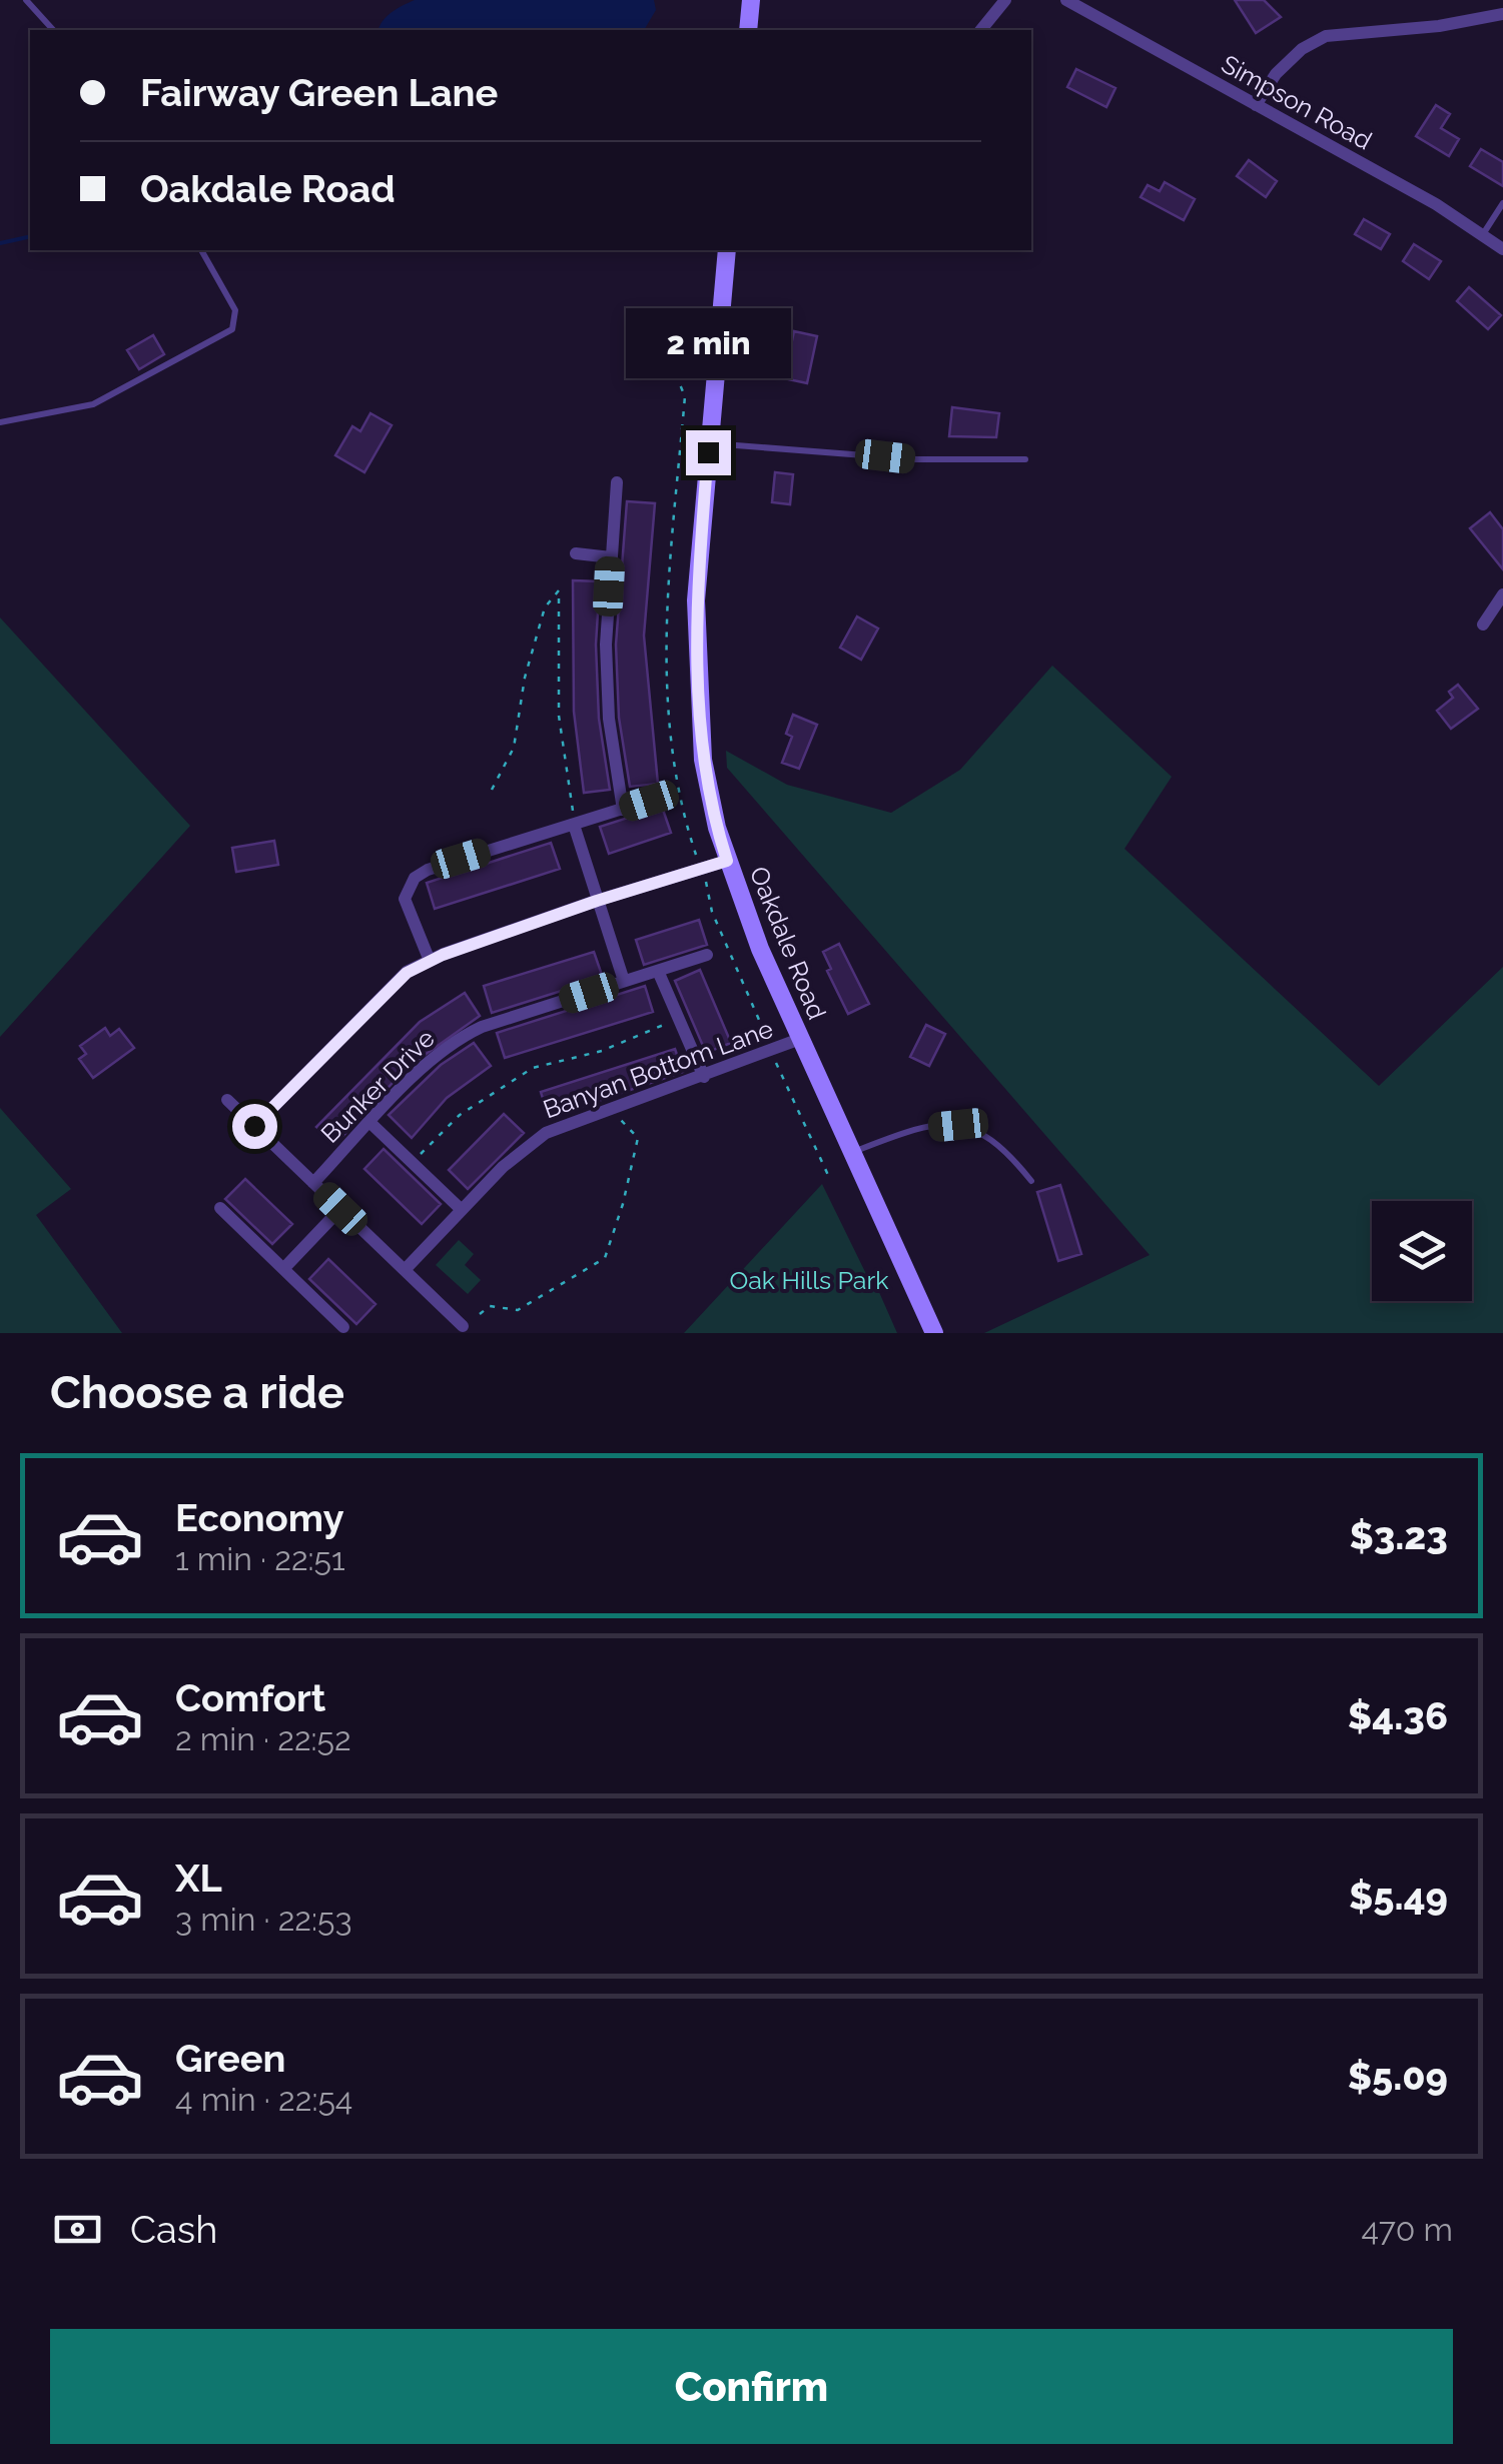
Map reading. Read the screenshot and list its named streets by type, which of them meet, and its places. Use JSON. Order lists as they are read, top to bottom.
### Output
{
  "streets": {
    "main road": ["Oakdale Road"],
    "street": ["Simpson Road", "Banyan Bottom Lane", "Bunker Drive"]
  },
  "crossings": [
    ["Oakdale Road", "Banyan Bottom Lane"]
  ],
  "parks": ["Oak Hills Park"],
  "page": {
    "banner": ["Fairway Green Lane", "Oakdale Road"],
    "bubble": "2 min",
    "heading": "Choose a ride",
    "list": [
      {
        "name": "Economy",
        "note": "1 min · 22:51",
        "value": "$3.23"
      },
      {
        "name": "Comfort",
        "note": "2 min · 22:52",
        "value": "$4.36"
      },
      {
        "name": "XL",
        "note": "3 min · 22:53",
        "value": "$5.49"
      },
      {
        "name": "Green",
        "note": "4 min · 22:54",
        "value": "$5.09"
      }
    ],
    "pay": ["Cash", "470 m"],
    "buttons": "Confirm"
  }
}
